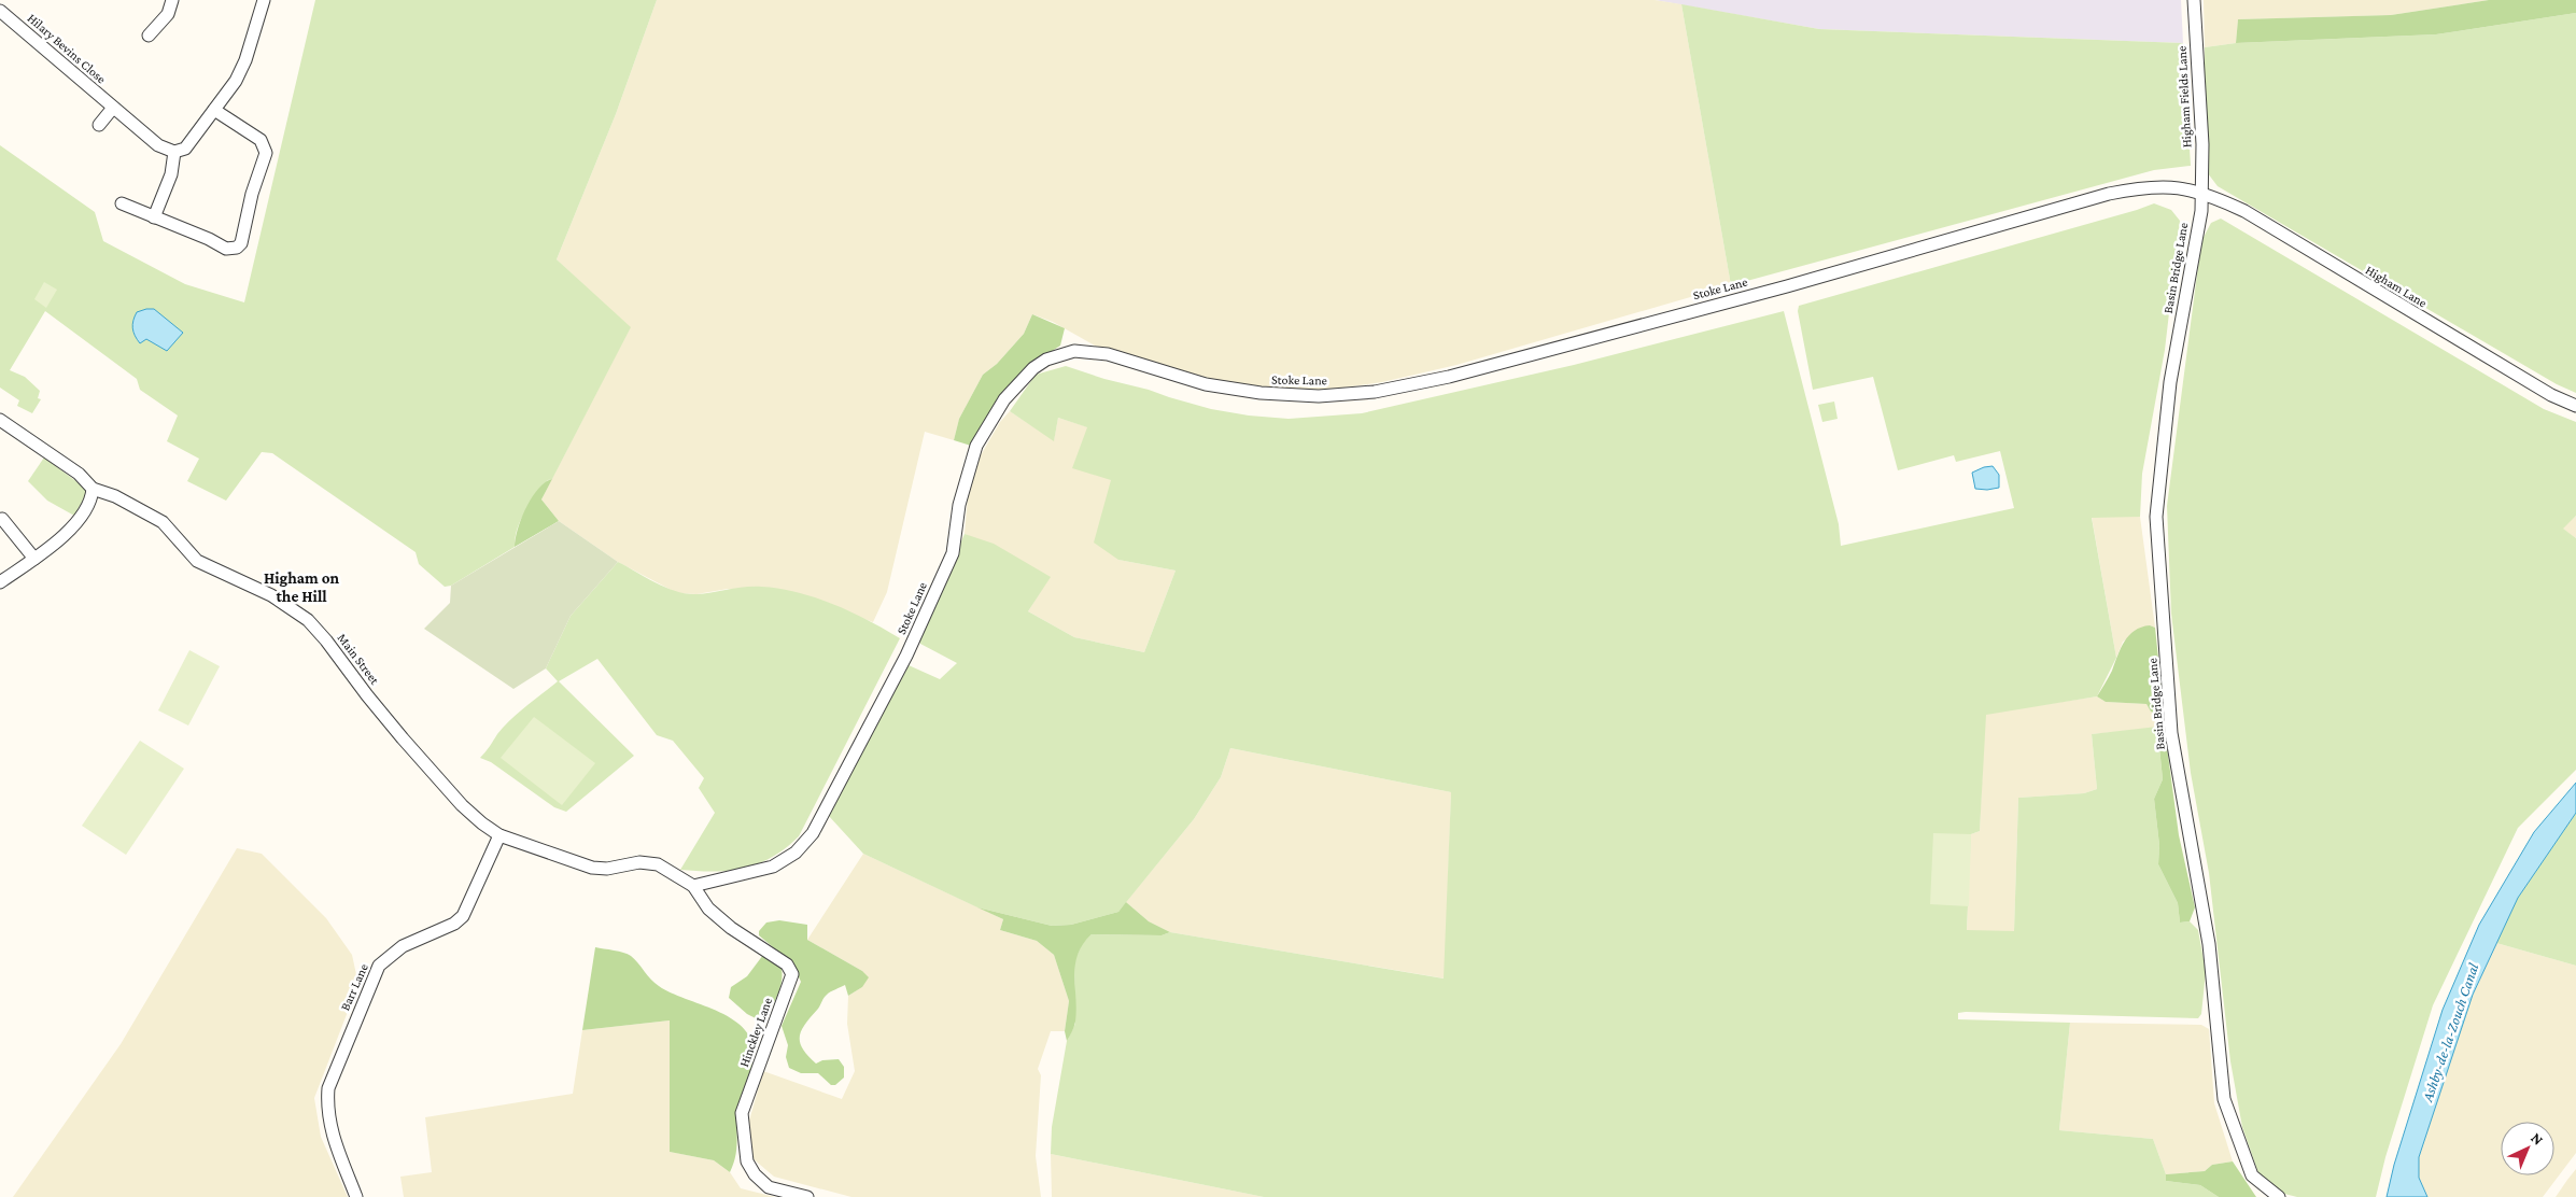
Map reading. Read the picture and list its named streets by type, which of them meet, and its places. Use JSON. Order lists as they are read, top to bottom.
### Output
{
  "streets": {
    "street": [
      "Hilary Bevins Close",
      "Higham Fields Lane",
      "Basin Bridge Lane",
      "Higham Lane",
      "Stoke Lane",
      "Main Street",
      "Barr Lane",
      "Hinckley Lane"
    ]
  },
  "crossings": [
    ["Higham Fields Lane", "Basin Bridge Lane"],
    ["Higham Fields Lane", "Higham Lane"],
    ["Higham Fields Lane", "Stoke Lane"],
    ["Basin Bridge Lane", "Higham Lane"],
    ["Basin Bridge Lane", "Stoke Lane"],
    ["Higham Lane", "Stoke Lane"],
    ["Stoke Lane", "Main Street"],
    ["Stoke Lane", "Hinckley Lane"],
    ["Main Street", "Barr Lane"],
    ["Main Street", "Hinckley Lane"]
  ],
  "districts": ["Higham on the Hill"],
  "water": ["Ashby-de-la-Zouch Canal"],
  "north": "top right"
}
